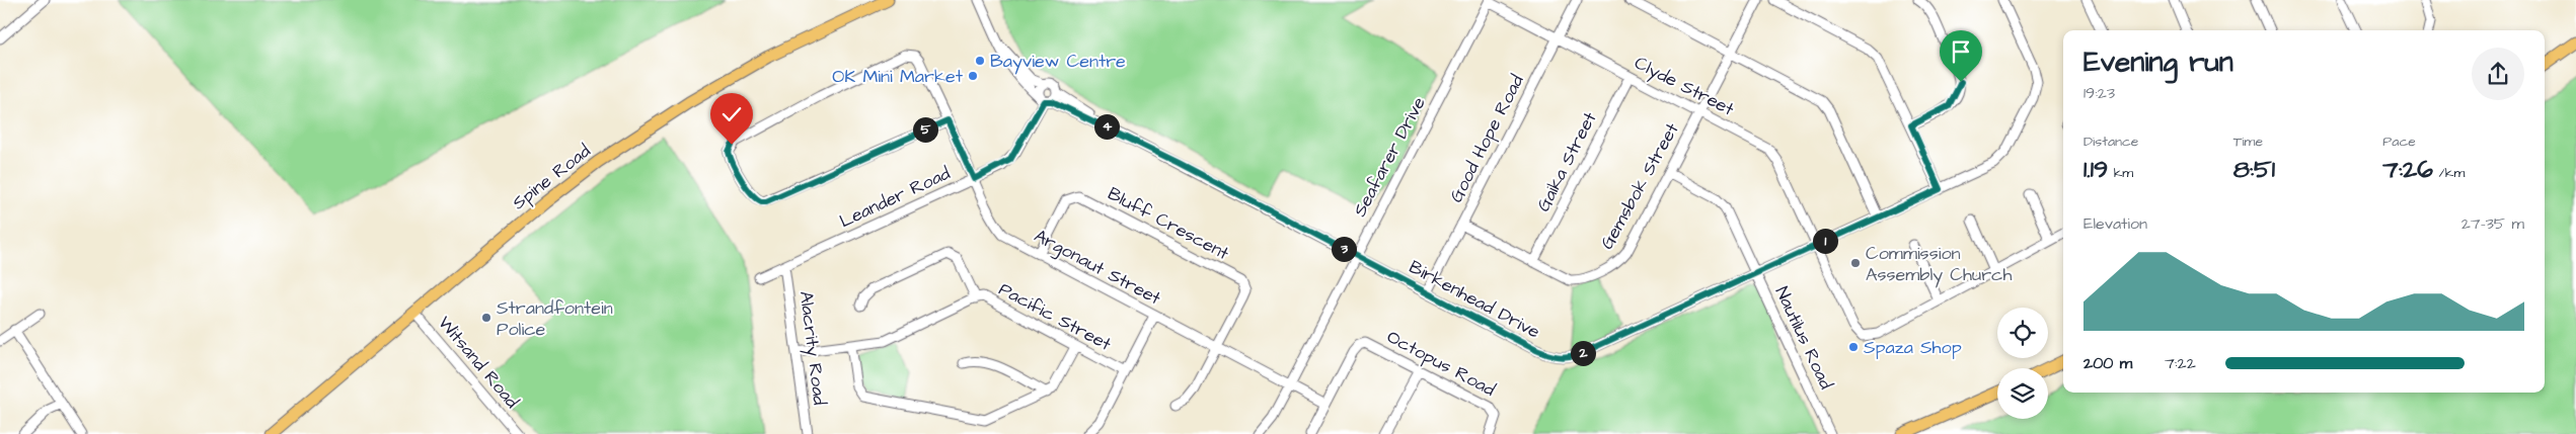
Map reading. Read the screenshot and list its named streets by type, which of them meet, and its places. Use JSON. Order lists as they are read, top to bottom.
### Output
{
  "streets": {
    "main road": ["Spine Road"],
    "street": [
      "Clyde Street",
      "Good Hope Road",
      "Seafarer Drive",
      "Gaika Street",
      "Gemsbok Street",
      "Leander Road",
      "Bluff Crescent",
      "Argonaut Street",
      "Birkenhead Drive",
      "Pacific Street",
      "Nautilus Road",
      "Alacrity Road",
      "Witsand Road",
      "Octopus Road"
    ]
  },
  "crossings": [
    ["Clyde Street", "Good Hope Road"],
    ["Clyde Street", "Seafarer Drive"],
    ["Clyde Street", "Gaika Street"],
    ["Clyde Street", "Gemsbok Street"],
    ["Clyde Street", "Birkenhead Drive"],
    ["Good Hope Road", "Gemsbok Street"],
    ["Good Hope Road", "Birkenhead Drive"],
    ["Seafarer Drive", "Argonaut Street"],
    ["Seafarer Drive", "Birkenhead Drive"],
    ["Gaika Street", "Gemsbok Street"],
    ["Spine Road", "Witsand Road"],
    ["Gemsbok Street", "Nautilus Road"],
    ["Leander Road", "Argonaut Street"],
    ["Leander Road", "Birkenhead Drive"],
    ["Leander Road", "Alacrity Road"],
    ["Bluff Crescent", "Argonaut Street"],
    ["Argonaut Street", "Octopus Road"],
    ["Birkenhead Drive", "Nautilus Road"],
    ["Pacific Street", "Alacrity Road"]
  ],
  "places": [
    "Bayview Centre",
    "OK Mini Market",
    "Commission Assembly Church",
    "Strandfontein Police",
    "Spaza Shop"
  ],
  "page": {
    "heading": ["Evening run", "19:23"],
    "pins": [
      "4",
      "5",
      "1",
      "3",
      "2"
    ],
    "stats": [
      ["Distance", "1.19 km"],
      ["Time", "8:51"],
      ["Pace", "7:26 /km"]
    ],
    "chart": ["Elevation", "27–35 m"],
    "list": [
      {
        "name": "200 m",
        "note": "7:22"
      }
    ]
  }
}
